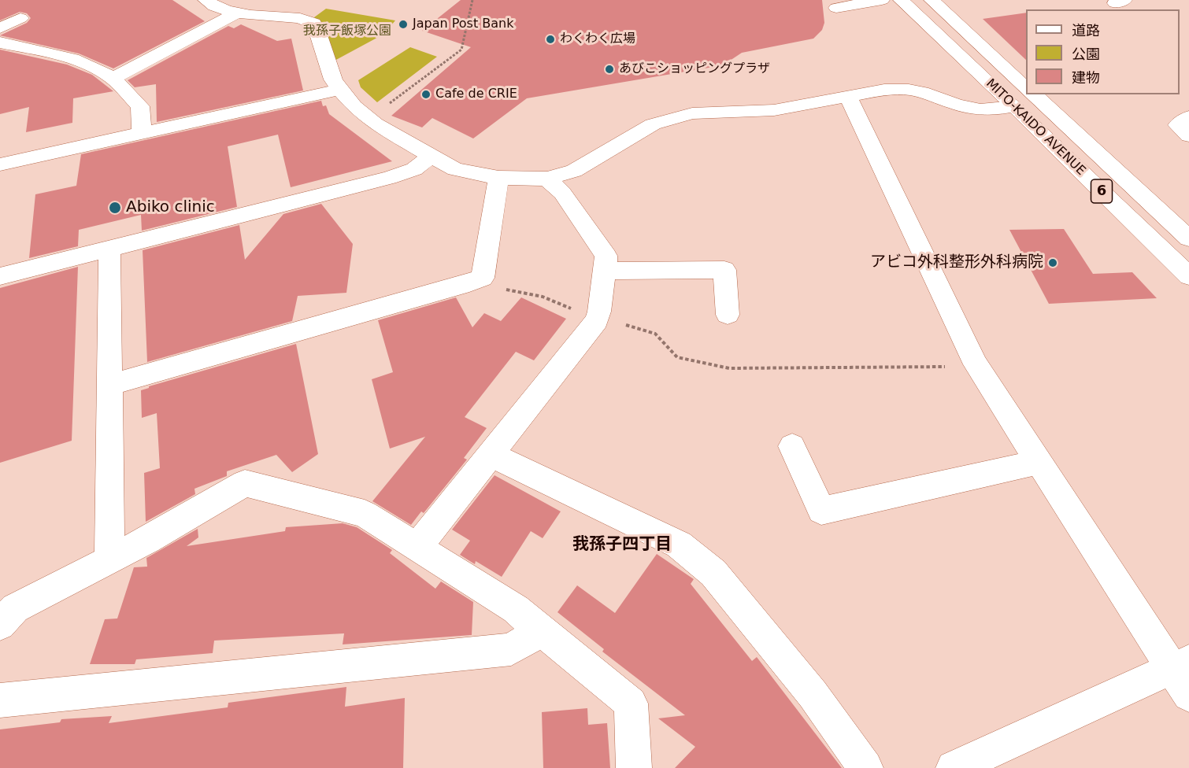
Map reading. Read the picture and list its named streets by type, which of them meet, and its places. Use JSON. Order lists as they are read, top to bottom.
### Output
{
  "streets": {
    "main road": ["MITO-KAIDO AVENUE", "6"]
  },
  "districts": ["我孫子四丁目"],
  "parks": ["我孫子飯塚公園"],
  "places": [
    "Japan Post Bank",
    "わくわく広場",
    "あびこショッピングプラザ",
    "Cafe de CRIE",
    "Abiko clinic",
    "アビコ外科整形外科病院"
  ],
  "legend": ["道路", "公園", "建物"]
}
